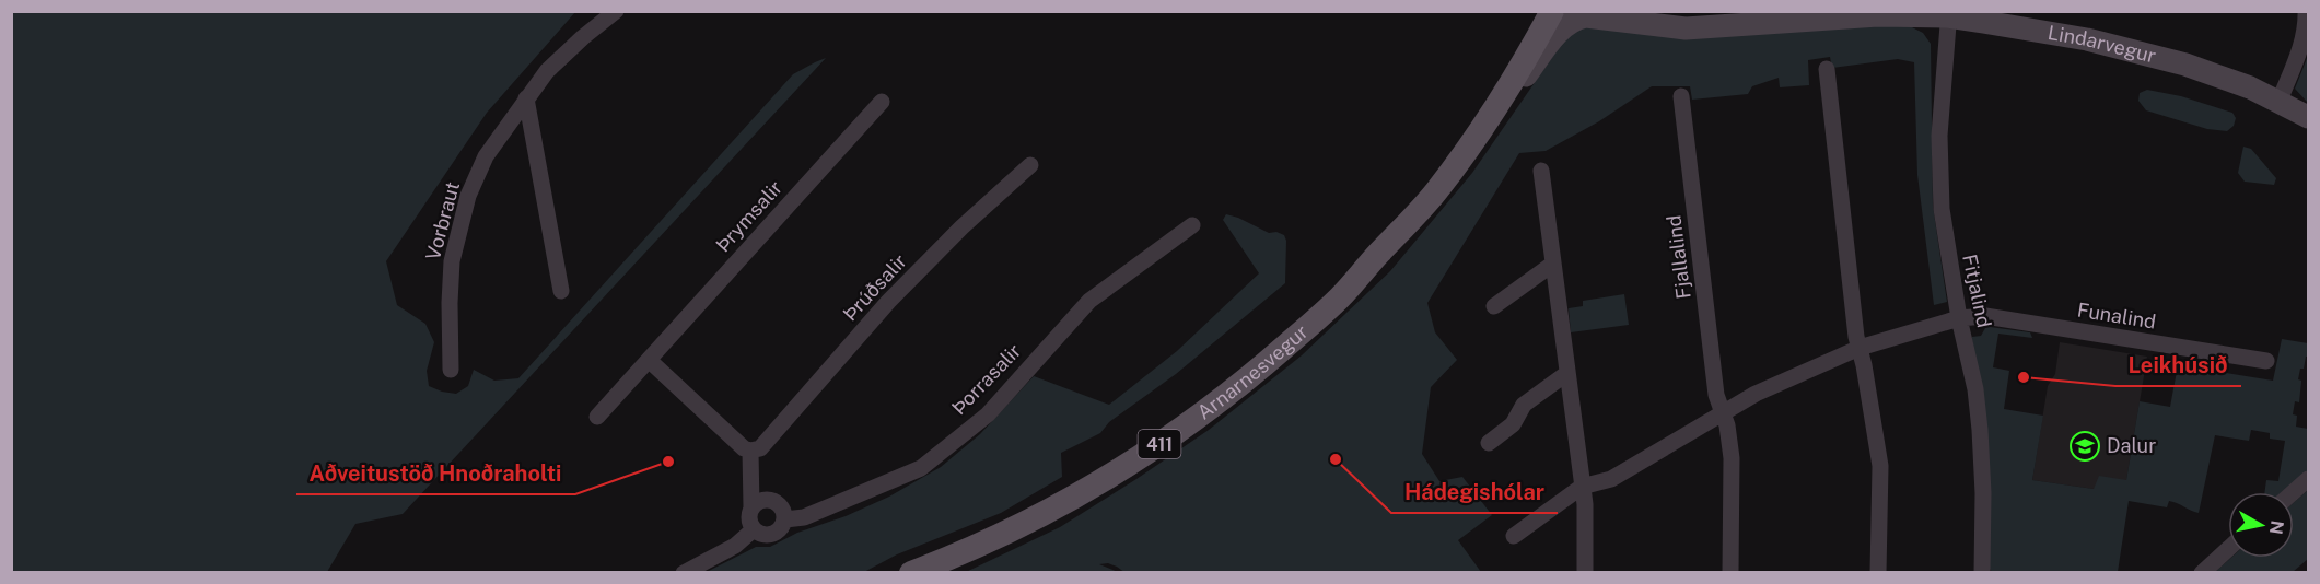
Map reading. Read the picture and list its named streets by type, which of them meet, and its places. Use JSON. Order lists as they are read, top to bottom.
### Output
{
  "streets": {
    "main road": ["Arnarnesvegur", "411"],
    "street": [
      "Lindarvegur",
      "Þrymsalir",
      "Vorbraut",
      "Fjallalind",
      "Þrúðsalir",
      "Fitjalind",
      "Funalind",
      "Þorrasalir"
    ]
  },
  "crossings": [
    ["Lindarvegur", "Fitjalind"],
    ["Lindarvegur", "Arnarnesvegur"],
    ["Fitjalind", "Funalind"]
  ],
  "places": {
    "other": ["Leikhúsið", "Hádegishólar", "Aðveitustöð Hnoðraholti"],
    "school or university": ["Dalur"]
  },
  "north": "right"
}
